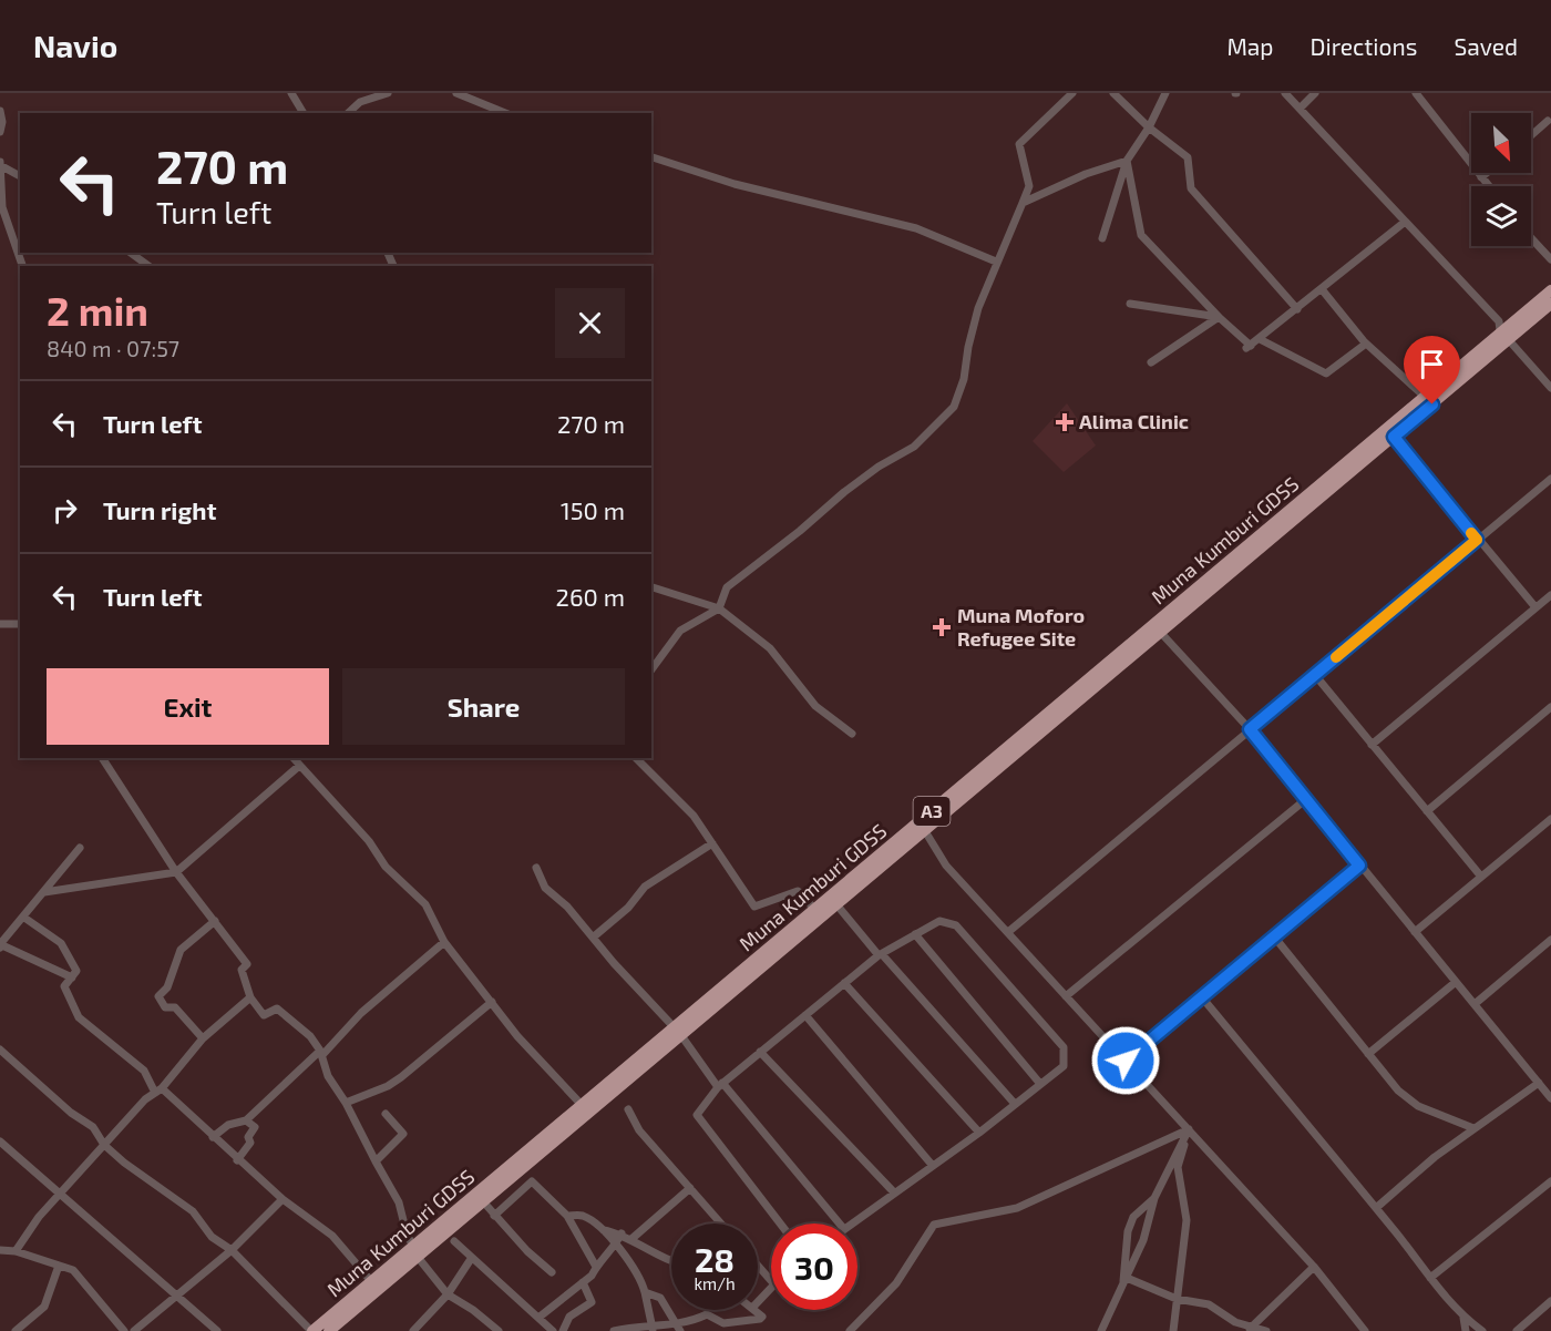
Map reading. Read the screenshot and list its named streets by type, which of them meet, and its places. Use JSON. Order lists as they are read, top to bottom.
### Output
{
  "streets": {
    "highway": ["Muna Kumburi GDSS", "A3"]
  },
  "places": {
    "health": ["Alima Clinic", "Muna Moforo Refugee Site"]
  },
  "north": "bottom right",
  "page": {
    "header": "Navio",
    "nav": ["Map", "Directions", "Saved"],
    "turn": ["270 m", "Turn left"],
    "heading": ["2 min", "840 m · 07:57"],
    "list": [
      {
        "name": "Turn left",
        "value": "270 m"
      },
      {
        "name": "Turn right",
        "value": "150 m"
      },
      {
        "name": "Turn left",
        "value": "260 m"
      }
    ],
    "buttons": ["Exit", "Share"],
    "speed": "28 km/h",
    "limit": "30"
  }
}
